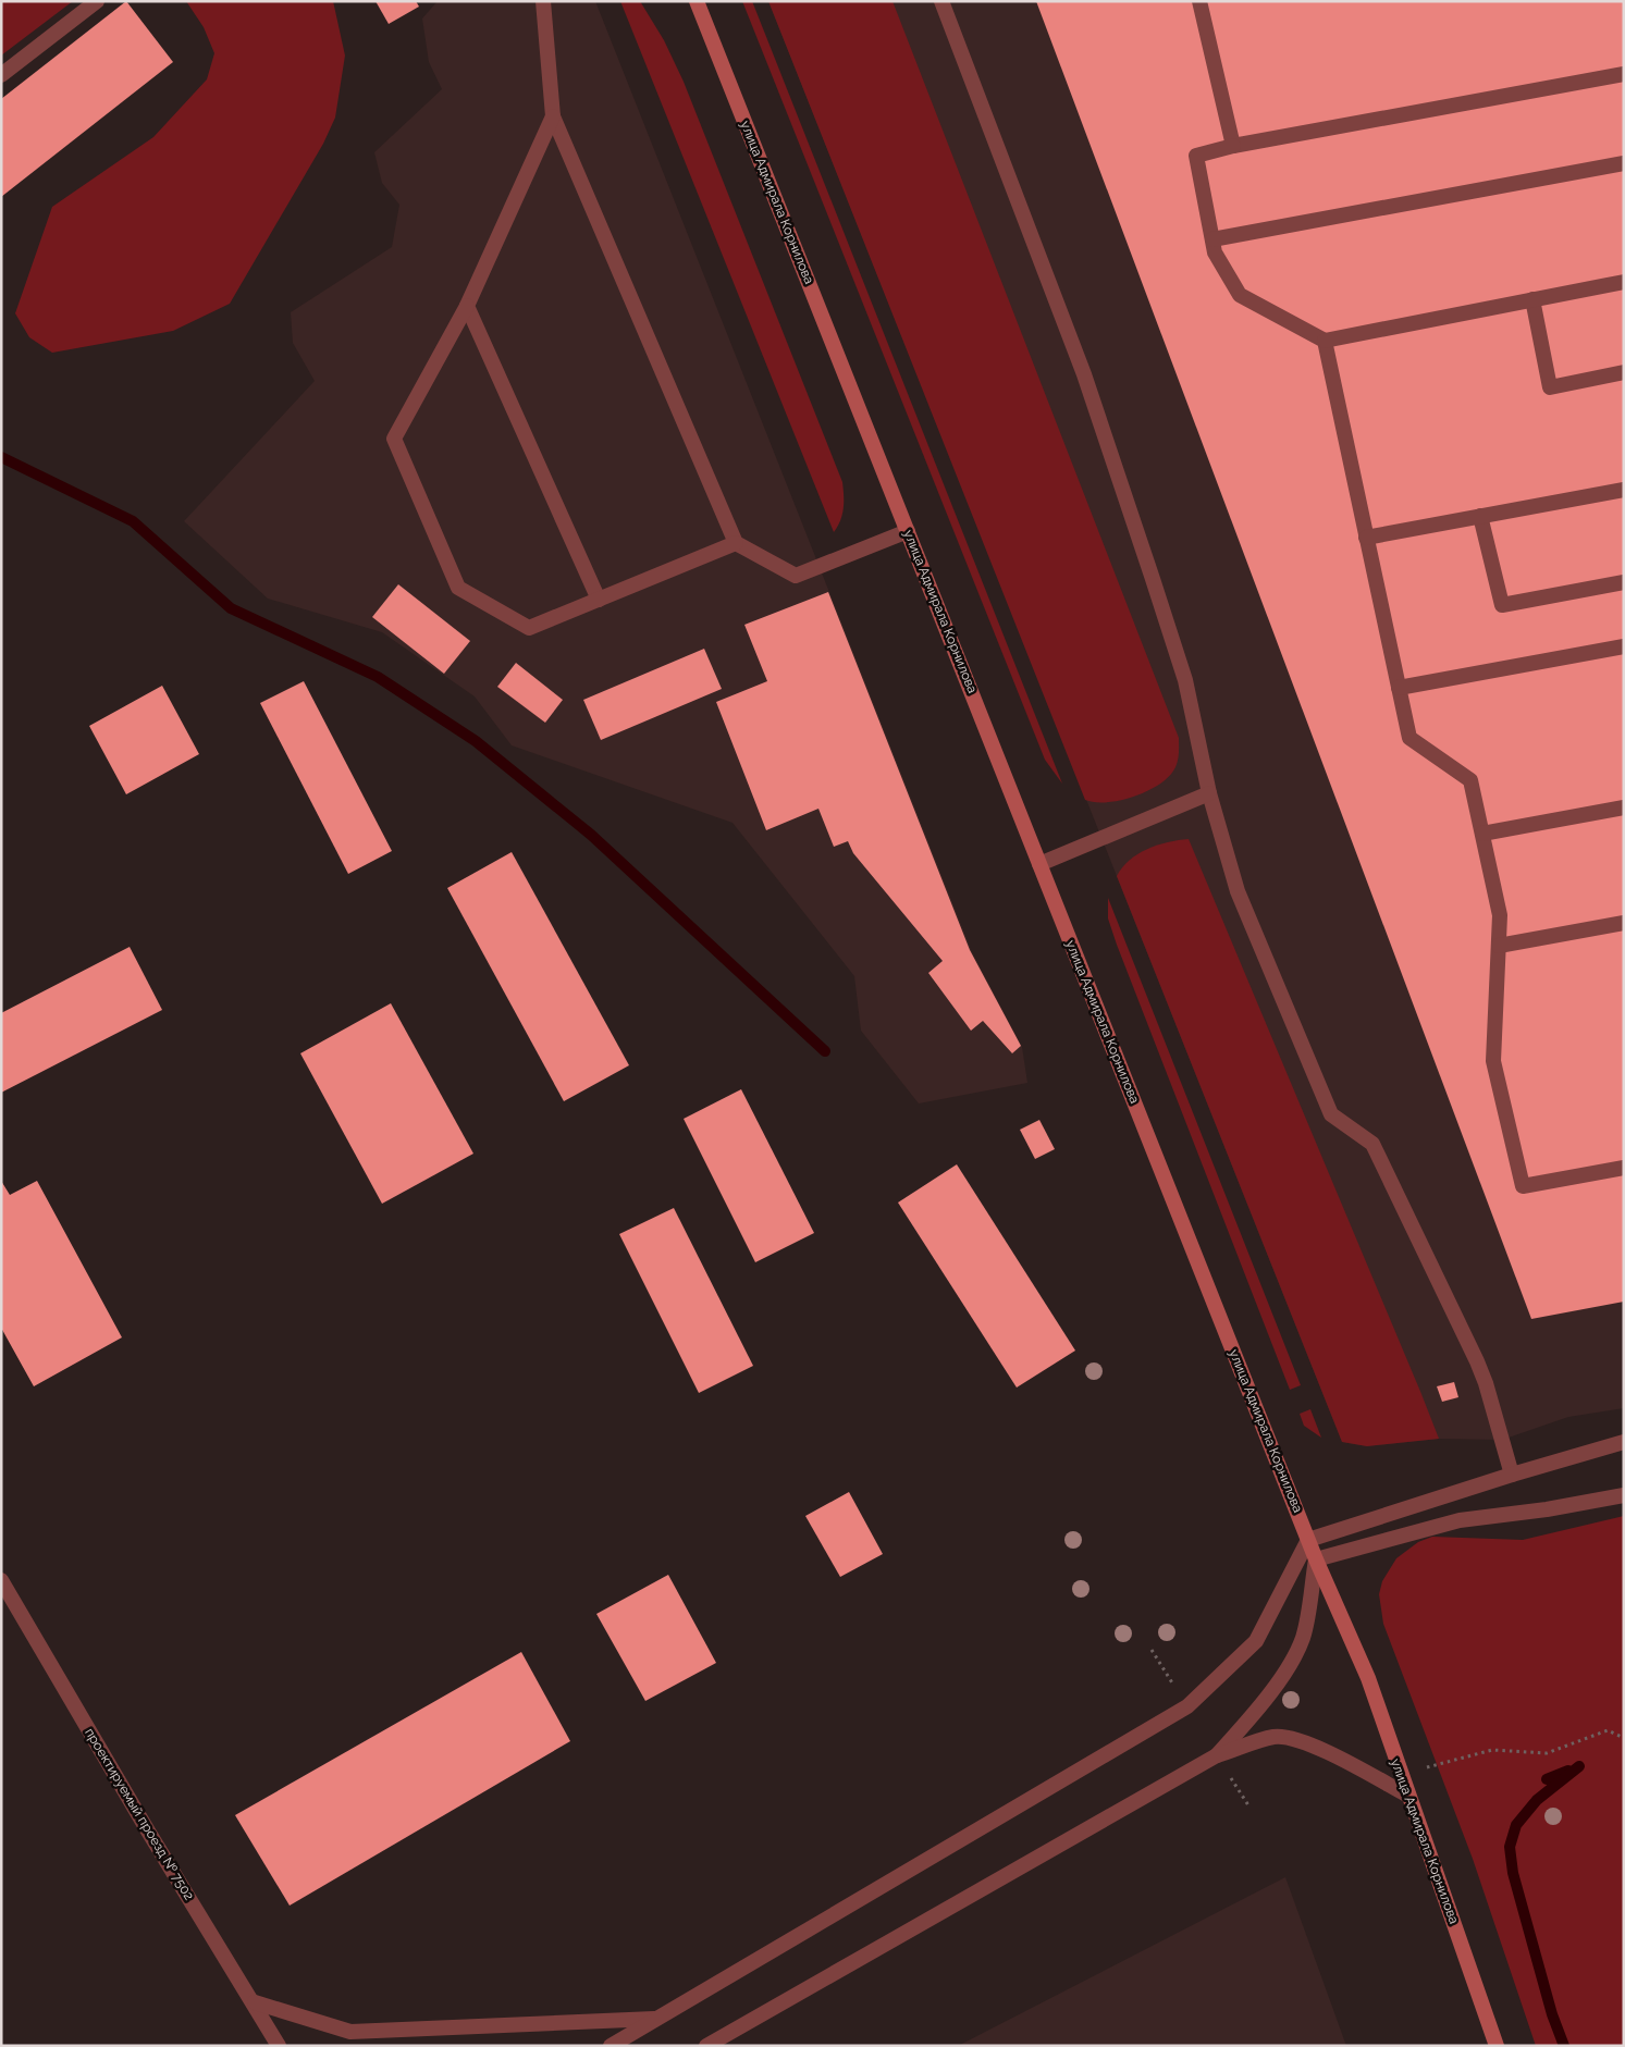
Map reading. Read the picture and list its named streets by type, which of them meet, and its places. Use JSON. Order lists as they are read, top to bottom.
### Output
{
  "streets": {
    "main road": ["улица Адмирала Корнилова"],
    "street": ["проектируемый проезд № 7502"]
  }
}
